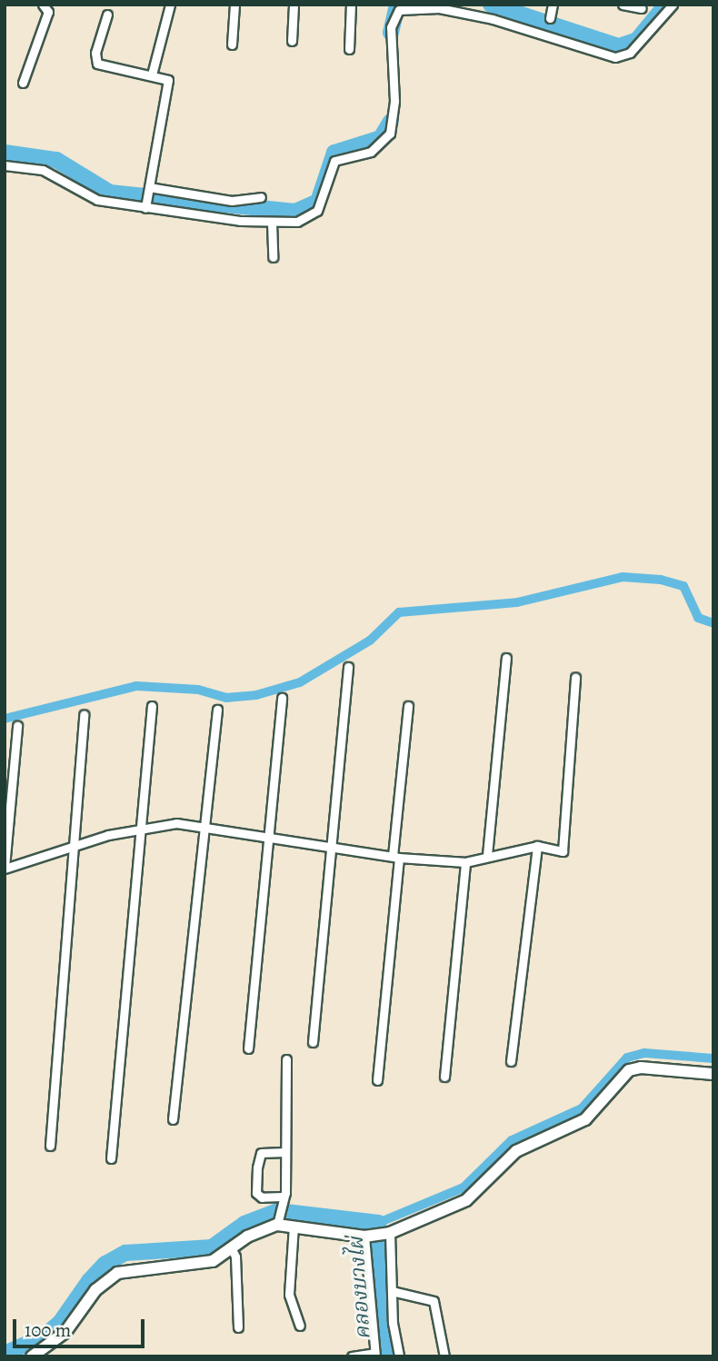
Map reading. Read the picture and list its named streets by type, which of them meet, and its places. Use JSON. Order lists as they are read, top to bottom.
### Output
{
  "water": ["คลองบางไผ่"],
  "scale_bar": "100 m"
}
